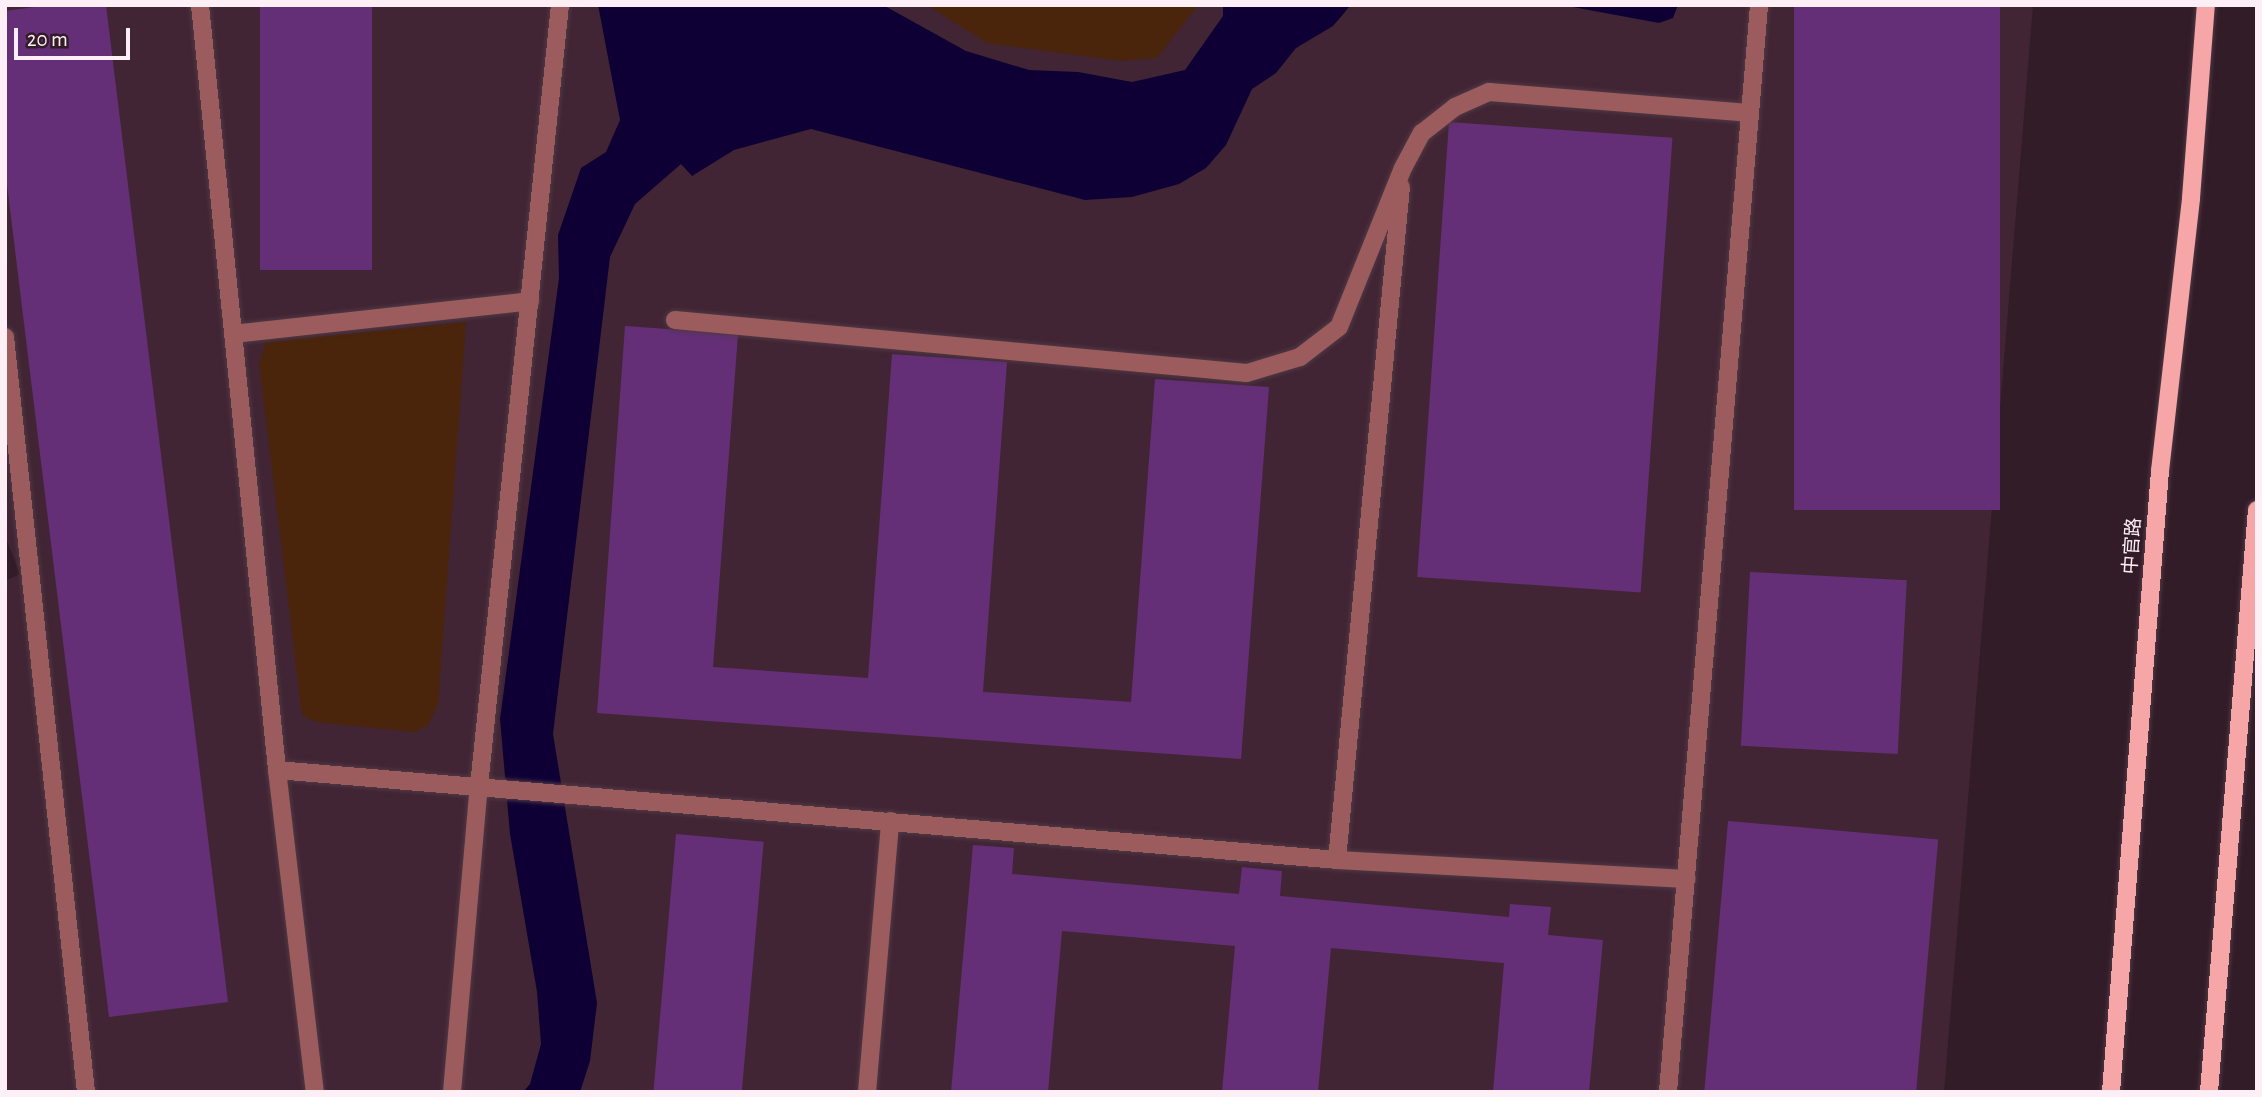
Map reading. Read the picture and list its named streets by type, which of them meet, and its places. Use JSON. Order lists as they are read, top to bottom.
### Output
{
  "streets": {
    "main road": ["中官路"]
  },
  "scale_bar": "20 m"
}
